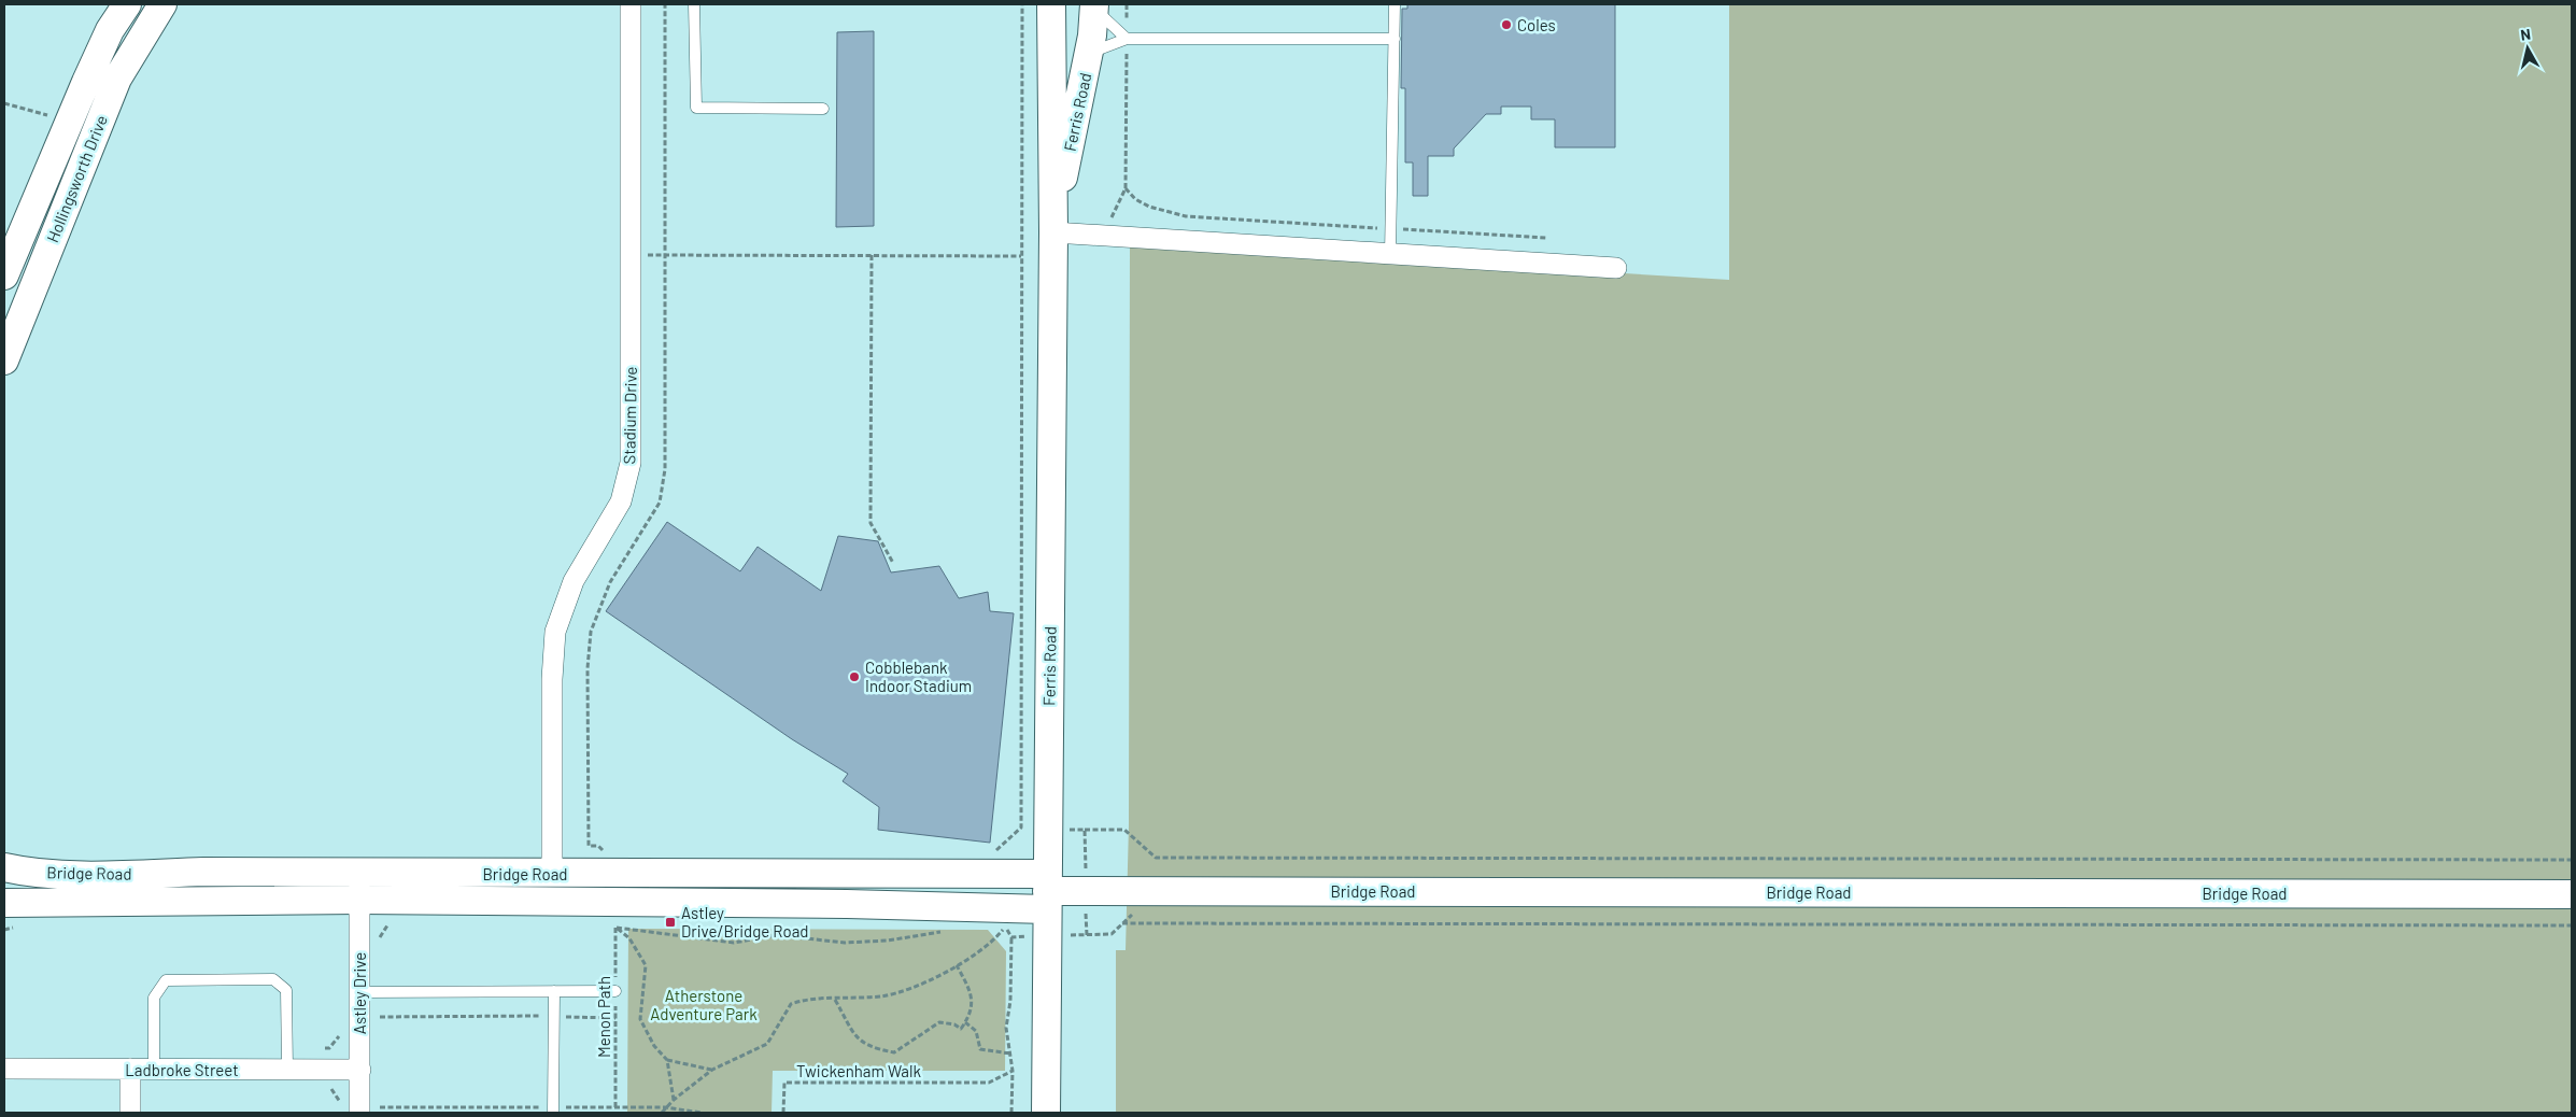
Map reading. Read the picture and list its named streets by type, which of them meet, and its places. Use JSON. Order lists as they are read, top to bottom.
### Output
{
  "streets": {
    "street": [
      "Ferris Road",
      "Hollingsworth Drive",
      "Stadium Drive",
      "Bridge Road",
      "Astley Drive",
      "Ladbroke Street"
    ],
    "path": ["Menon Path", "Twickenham Walk"]
  },
  "crossings": [
    ["Ferris Road", "Bridge Road"],
    ["Stadium Drive", "Bridge Road"],
    ["Bridge Road", "Astley Drive"],
    ["Astley Drive", "Ladbroke Street"]
  ],
  "parks": ["Atherstone Adventure Park"],
  "places": {
    "other": ["Coles", "Cobblebank Indoor Stadium"],
    "transit": ["Astley Drive/Bridge Road"]
  },
  "north": "top"
}
